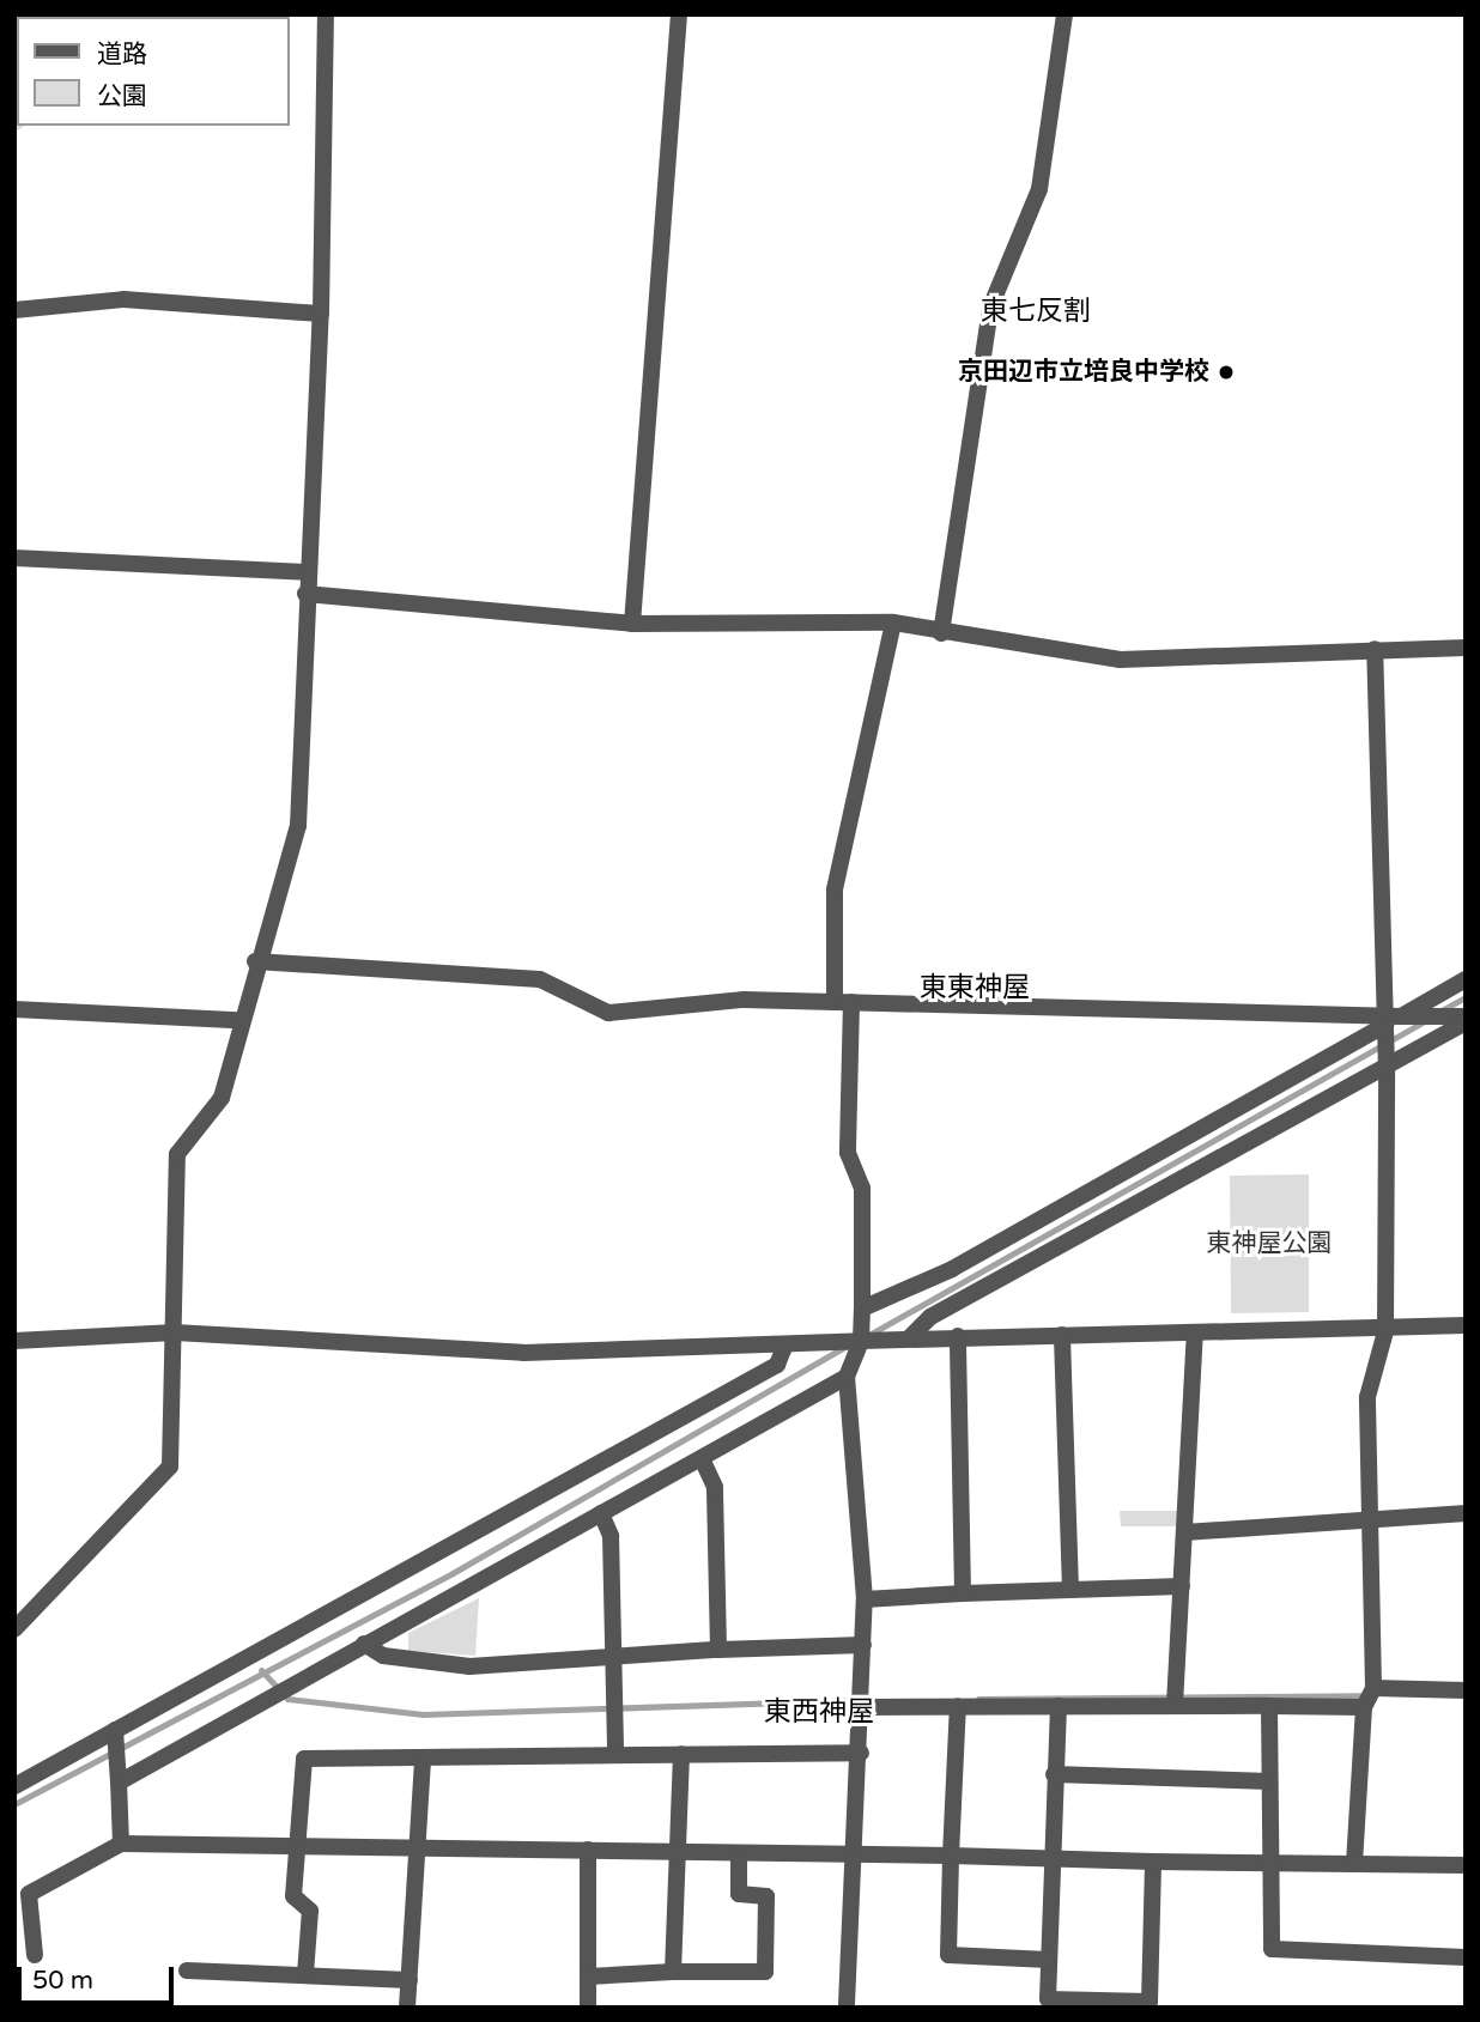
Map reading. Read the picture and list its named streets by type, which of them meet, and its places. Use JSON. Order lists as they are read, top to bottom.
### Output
{
  "districts": ["東七反割", "東東神屋", "東西神屋"],
  "parks": ["東神屋公園"],
  "places": ["京田辺市立培良中学校"],
  "legend": ["道路", "公園"],
  "scale_bar": "50 m"
}
